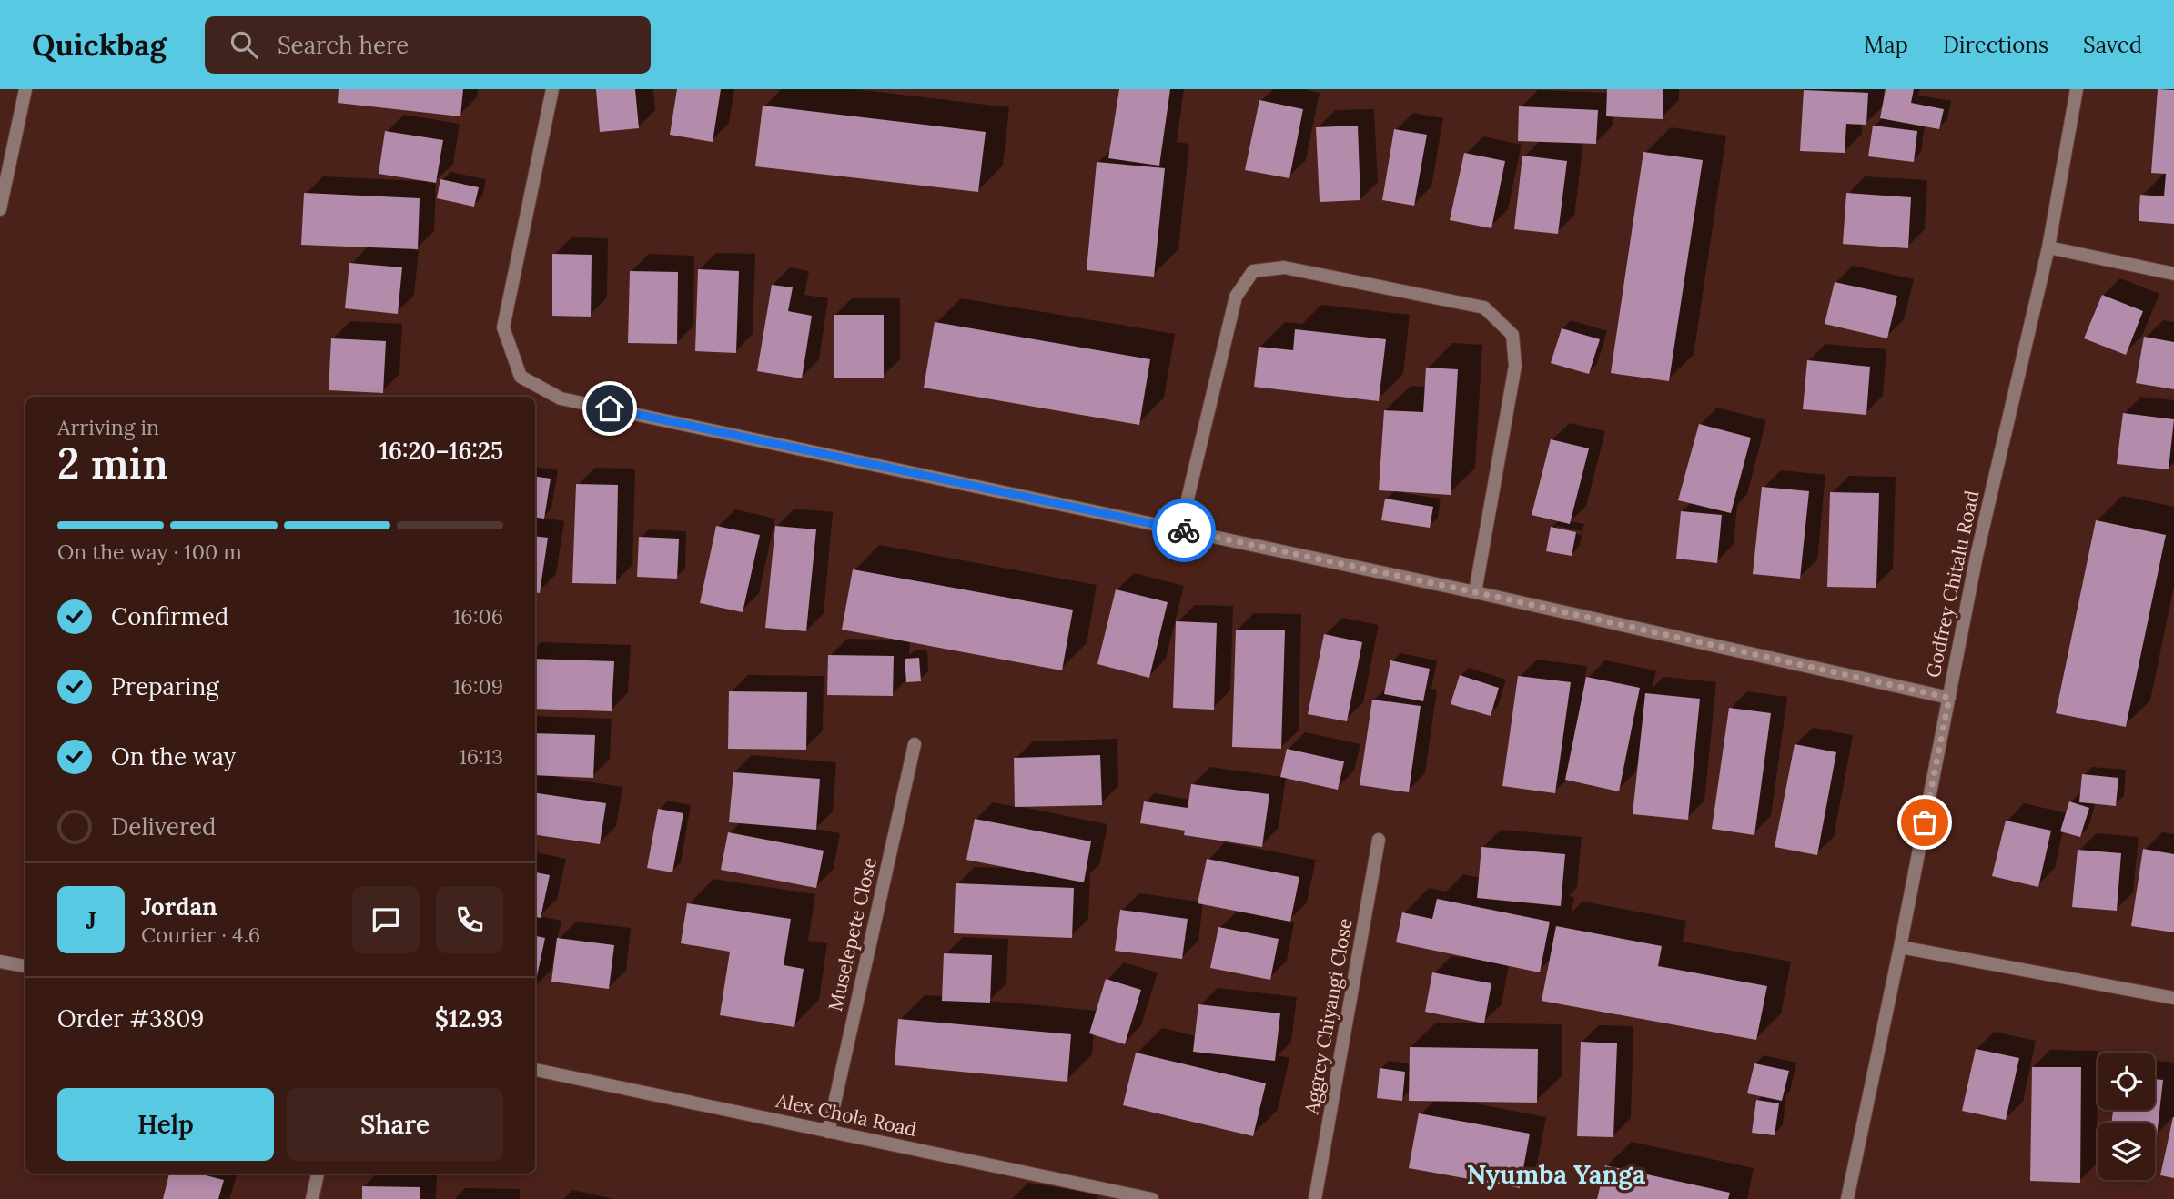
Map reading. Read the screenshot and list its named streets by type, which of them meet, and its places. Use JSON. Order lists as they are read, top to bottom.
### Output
{
  "streets": {
    "street": [
      "Godfrey Chitalu Road",
      "Muselepete Close",
      "Aggrey Chiyangi Close",
      "Alex Chola Road"
    ]
  },
  "crossings": [
    ["Muselepete Close", "Alex Chola Road"]
  ],
  "districts": ["Nyumba Yanga"],
  "page": {
    "header": "Quickbag",
    "search": "Search here",
    "nav": ["Map", "Directions", "Saved"],
    "heading": ["2 min", "Arriving in", "16:20–16:25"],
    "panel": [
      "Jordan",
      "Courier · 4.6",
      "Order #3809",
      "$12.93"
    ],
    "bar": "On the way · 100 m",
    "list": [
      ["Confirmed", "16:06"],
      ["Preparing", "16:09"],
      ["On the way", "16:13"],
      "Delivered"
    ],
    "round": "J",
    "buttons": ["Help", "Share"]
  }
}
